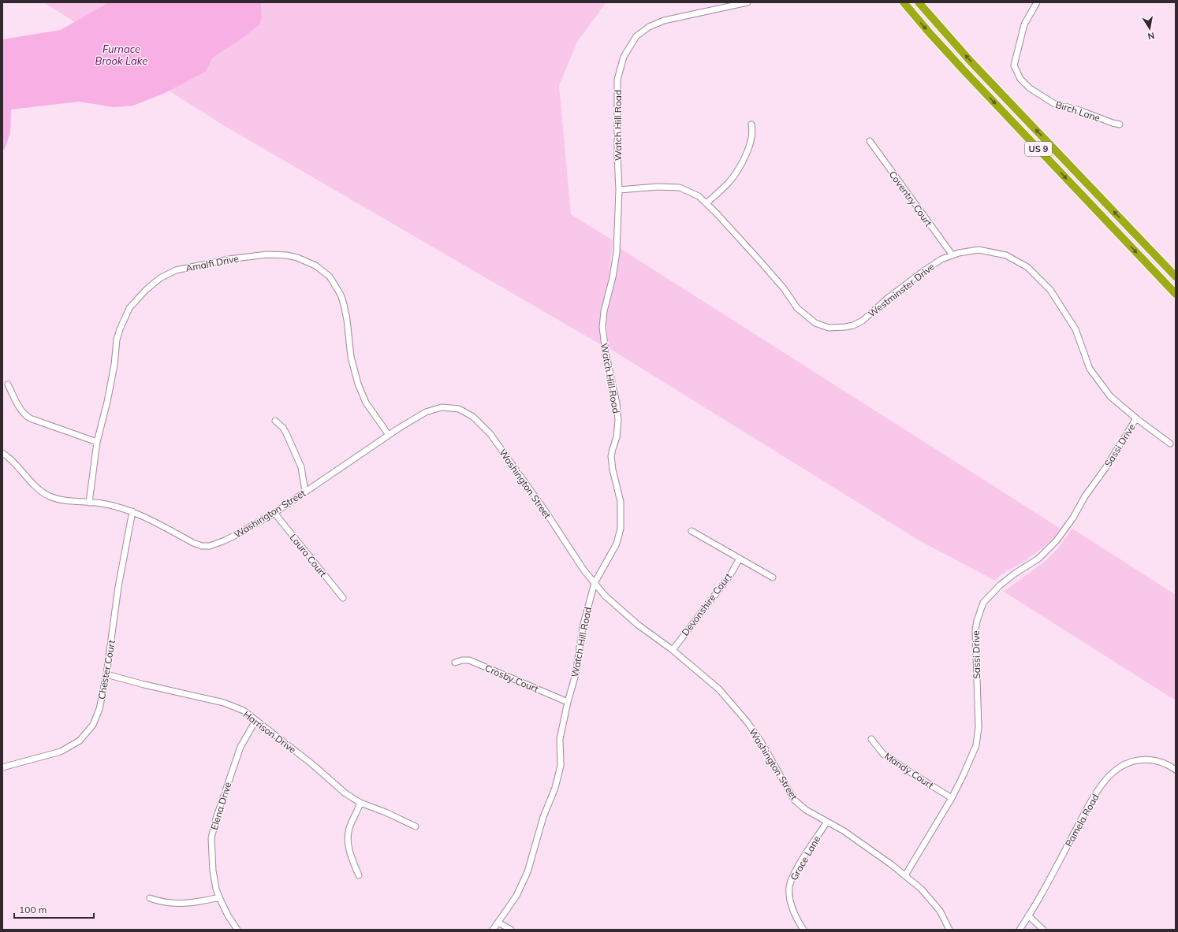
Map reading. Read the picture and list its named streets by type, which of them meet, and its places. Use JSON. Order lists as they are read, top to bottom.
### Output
{
  "streets": {
    "highway": ["US 9"],
    "street": [
      "Birch Lane",
      "Watch Hill Road",
      "Coventry Court",
      "Amalfi Drive",
      "Westminster Drive",
      "Sassi Drive",
      "Washington Street",
      "Laura Court",
      "Devonshire Court",
      "Chester Court",
      "Crosby Court",
      "Harrison Drive",
      "Mandy Court",
      "Elena Drive",
      "Pamela Road",
      "Grace Lane"
    ]
  },
  "crossings": [
    ["Watch Hill Road", "Westminster Drive"],
    ["Watch Hill Road", "Washington Street"],
    ["Watch Hill Road", "Crosby Court"],
    ["Coventry Court", "Westminster Drive"],
    ["Amalfi Drive", "Washington Street"],
    ["Westminster Drive", "Sassi Drive"],
    ["Sassi Drive", "Washington Street"],
    ["Sassi Drive", "Mandy Court"],
    ["Washington Street", "Laura Court"],
    ["Washington Street", "Devonshire Court"],
    ["Washington Street", "Chester Court"],
    ["Washington Street", "Grace Lane"],
    ["Chester Court", "Harrison Drive"],
    ["Harrison Drive", "Elena Drive"]
  ],
  "water": ["Furnace Brook Lake"],
  "scale_bar": "100 m",
  "north": "bottom"
}
